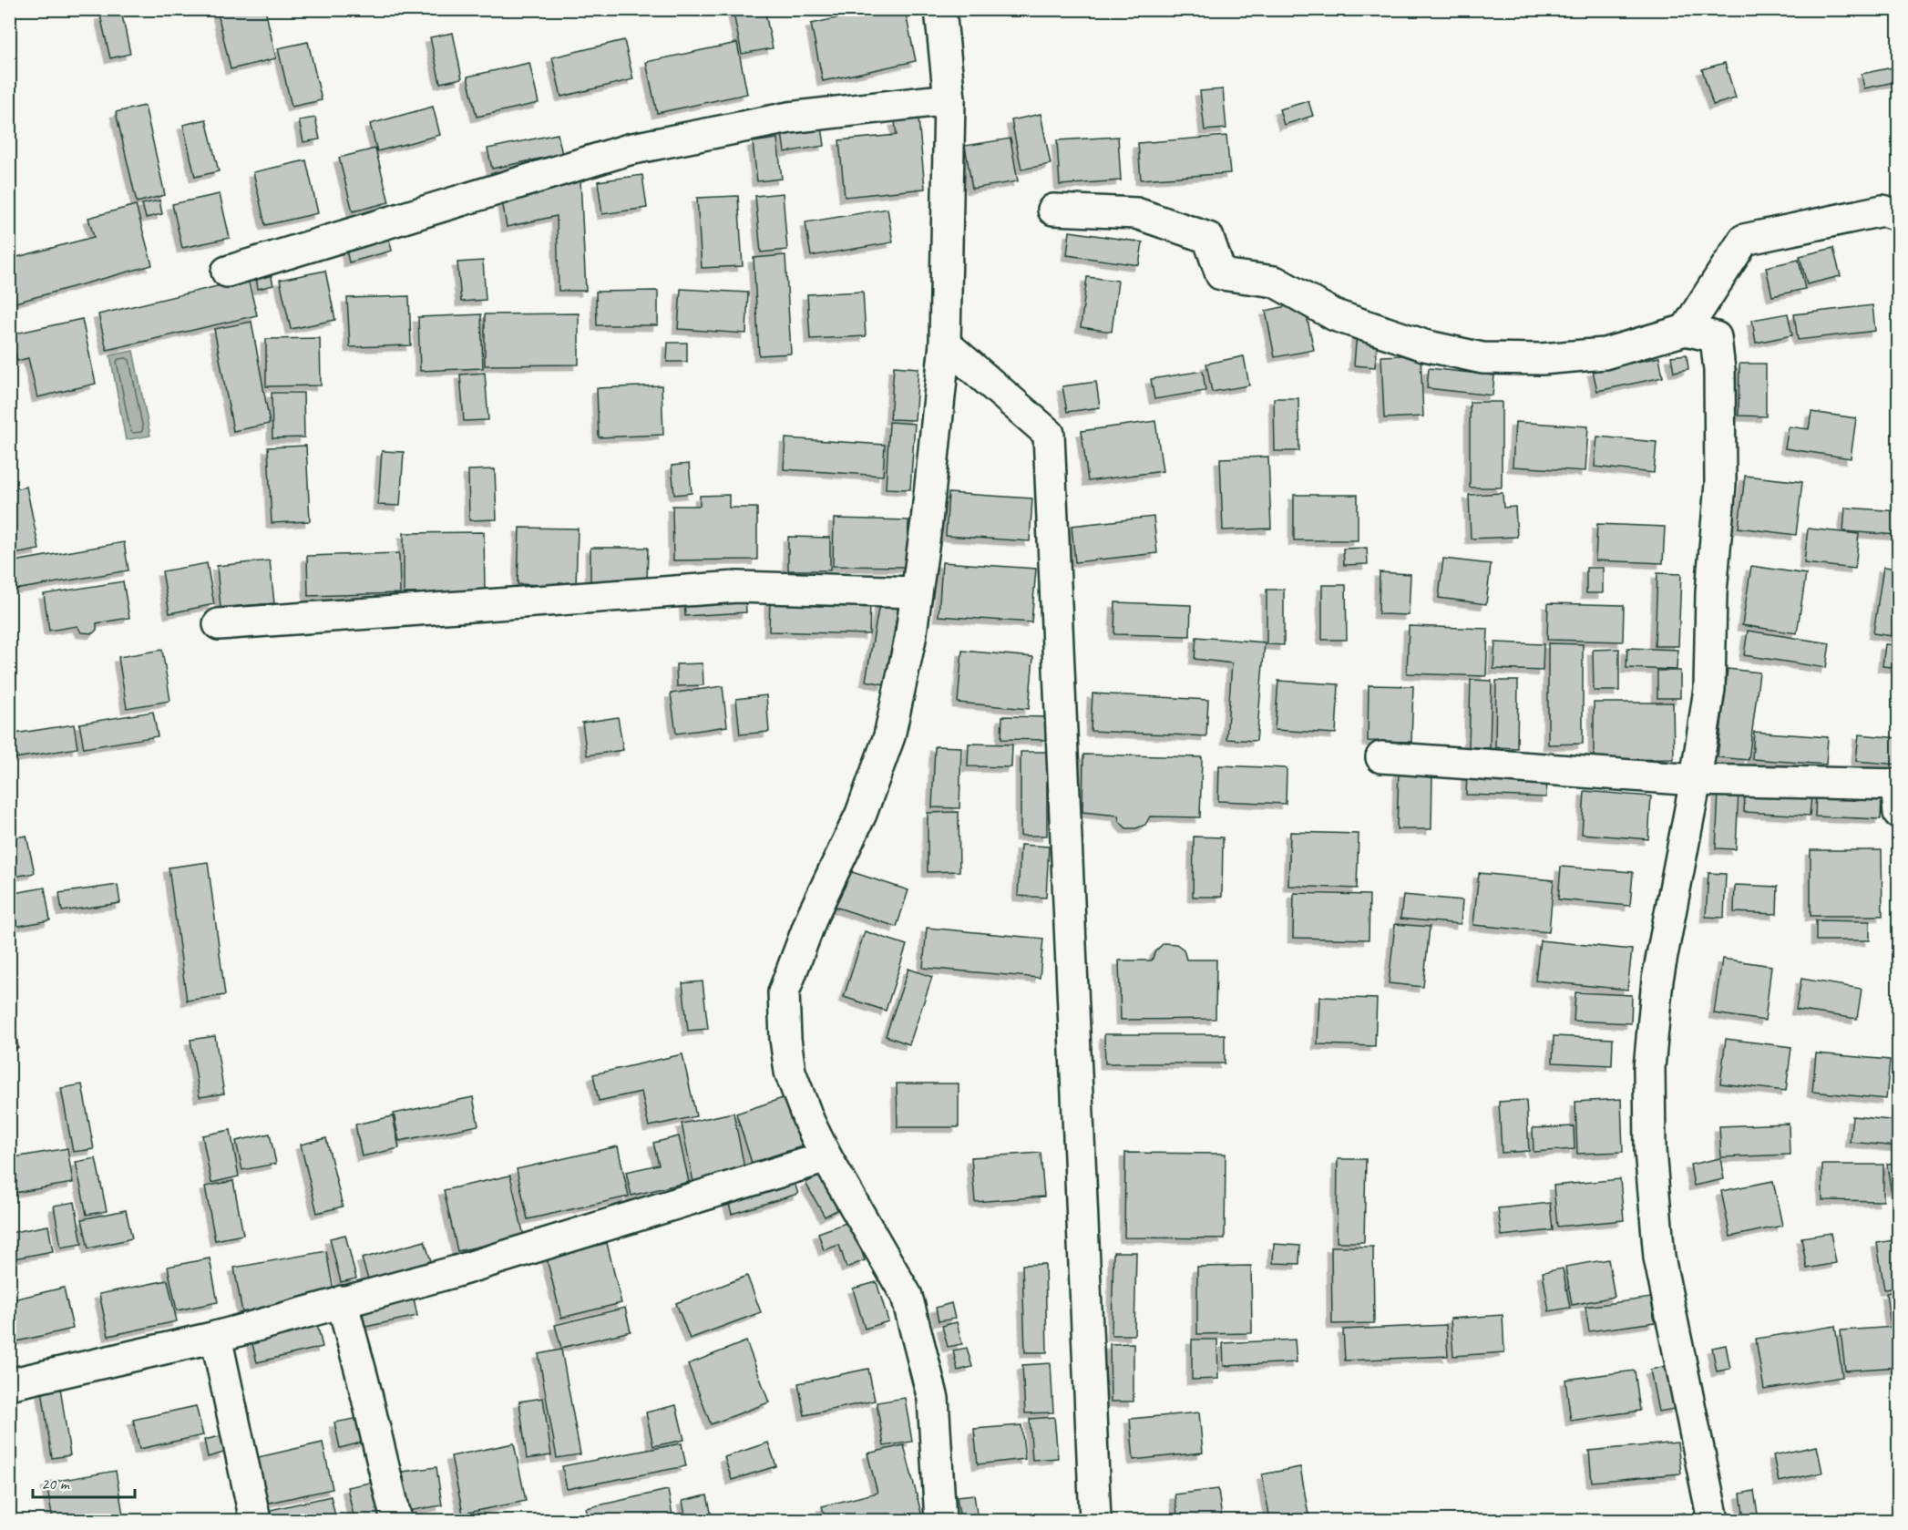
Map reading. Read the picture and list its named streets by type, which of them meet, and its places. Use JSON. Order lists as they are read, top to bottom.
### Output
{
  "scale_bar": "20 m"
}
